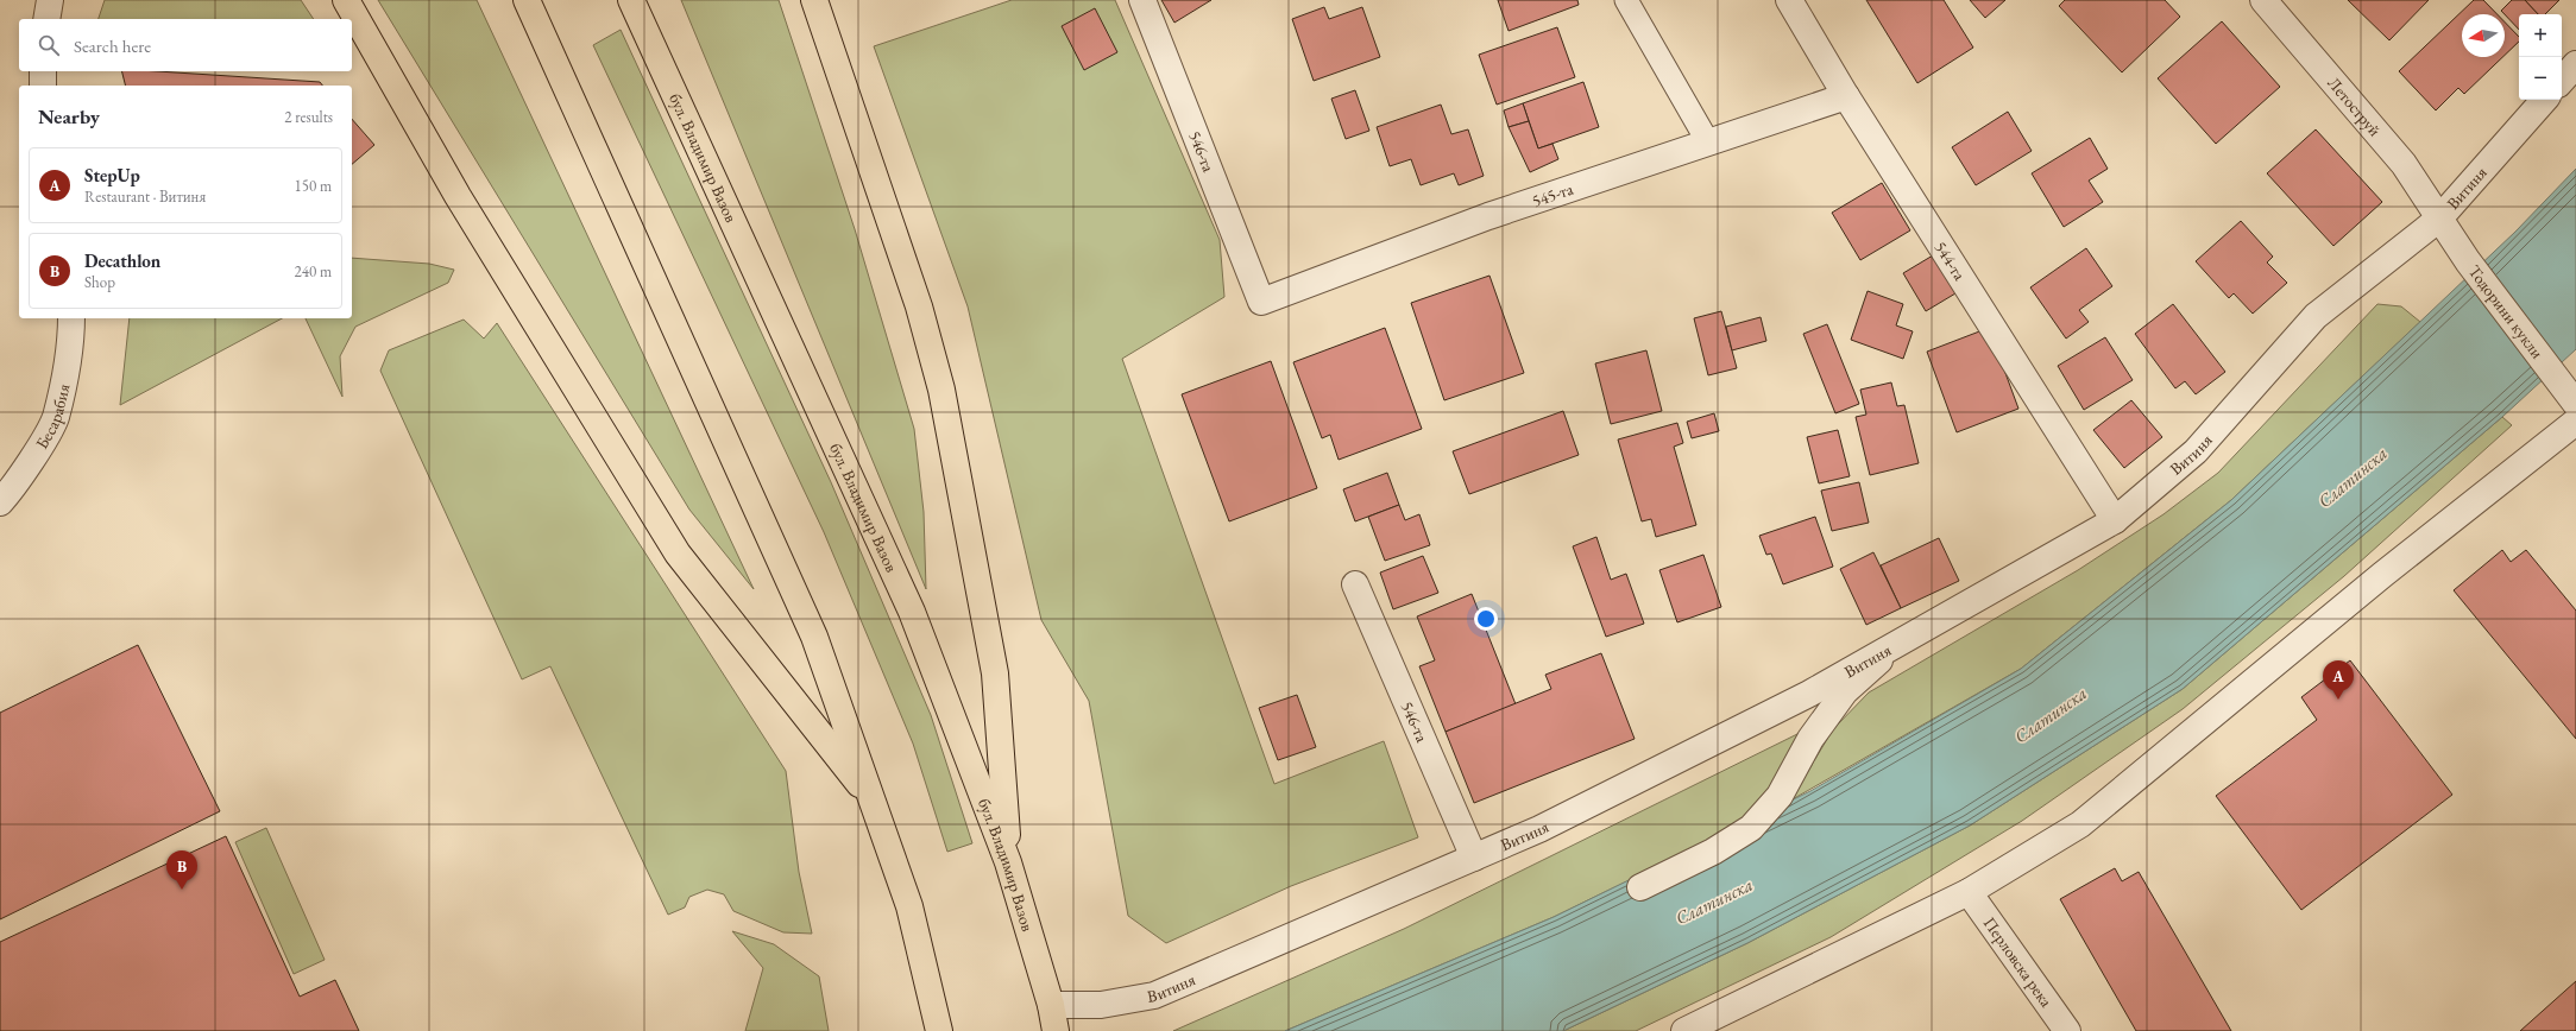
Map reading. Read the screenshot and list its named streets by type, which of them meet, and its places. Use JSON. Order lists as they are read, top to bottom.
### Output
{
  "streets": {
    "main road": ["бул. Владимир Вазов"],
    "street": [
      "Летоструй",
      "546-та",
      "Витиня",
      "545-та",
      "544-та",
      "Тодорини кукли",
      "Бесарабия",
      "Перловска река"
    ]
  },
  "crossings": [
    ["Летоструй", "Витиня"],
    ["Летоструй", "Тодорини кукли"],
    ["546-та", "Витиня"],
    ["546-та", "545-та"],
    ["бул. Владимир Вазов", "Витиня"],
    ["Витиня", "544-та"],
    ["Витиня", "Тодорини кукли"],
    ["545-та", "544-та"]
  ],
  "water": ["Слатинска"],
  "north": "left",
  "page": {
    "map_buttons": ["+", "−"],
    "search": "Search here",
    "heading": ["Nearby", "2 results"],
    "list": [
      {
        "mark": "A",
        "name": "StepUp",
        "note": "Restaurant · Витиня",
        "value": "150 m"
      },
      {
        "mark": "B",
        "name": "Decathlon",
        "note": "Shop",
        "value": "240 m"
      }
    ],
    "pins": ["A", "B"]
  }
}
